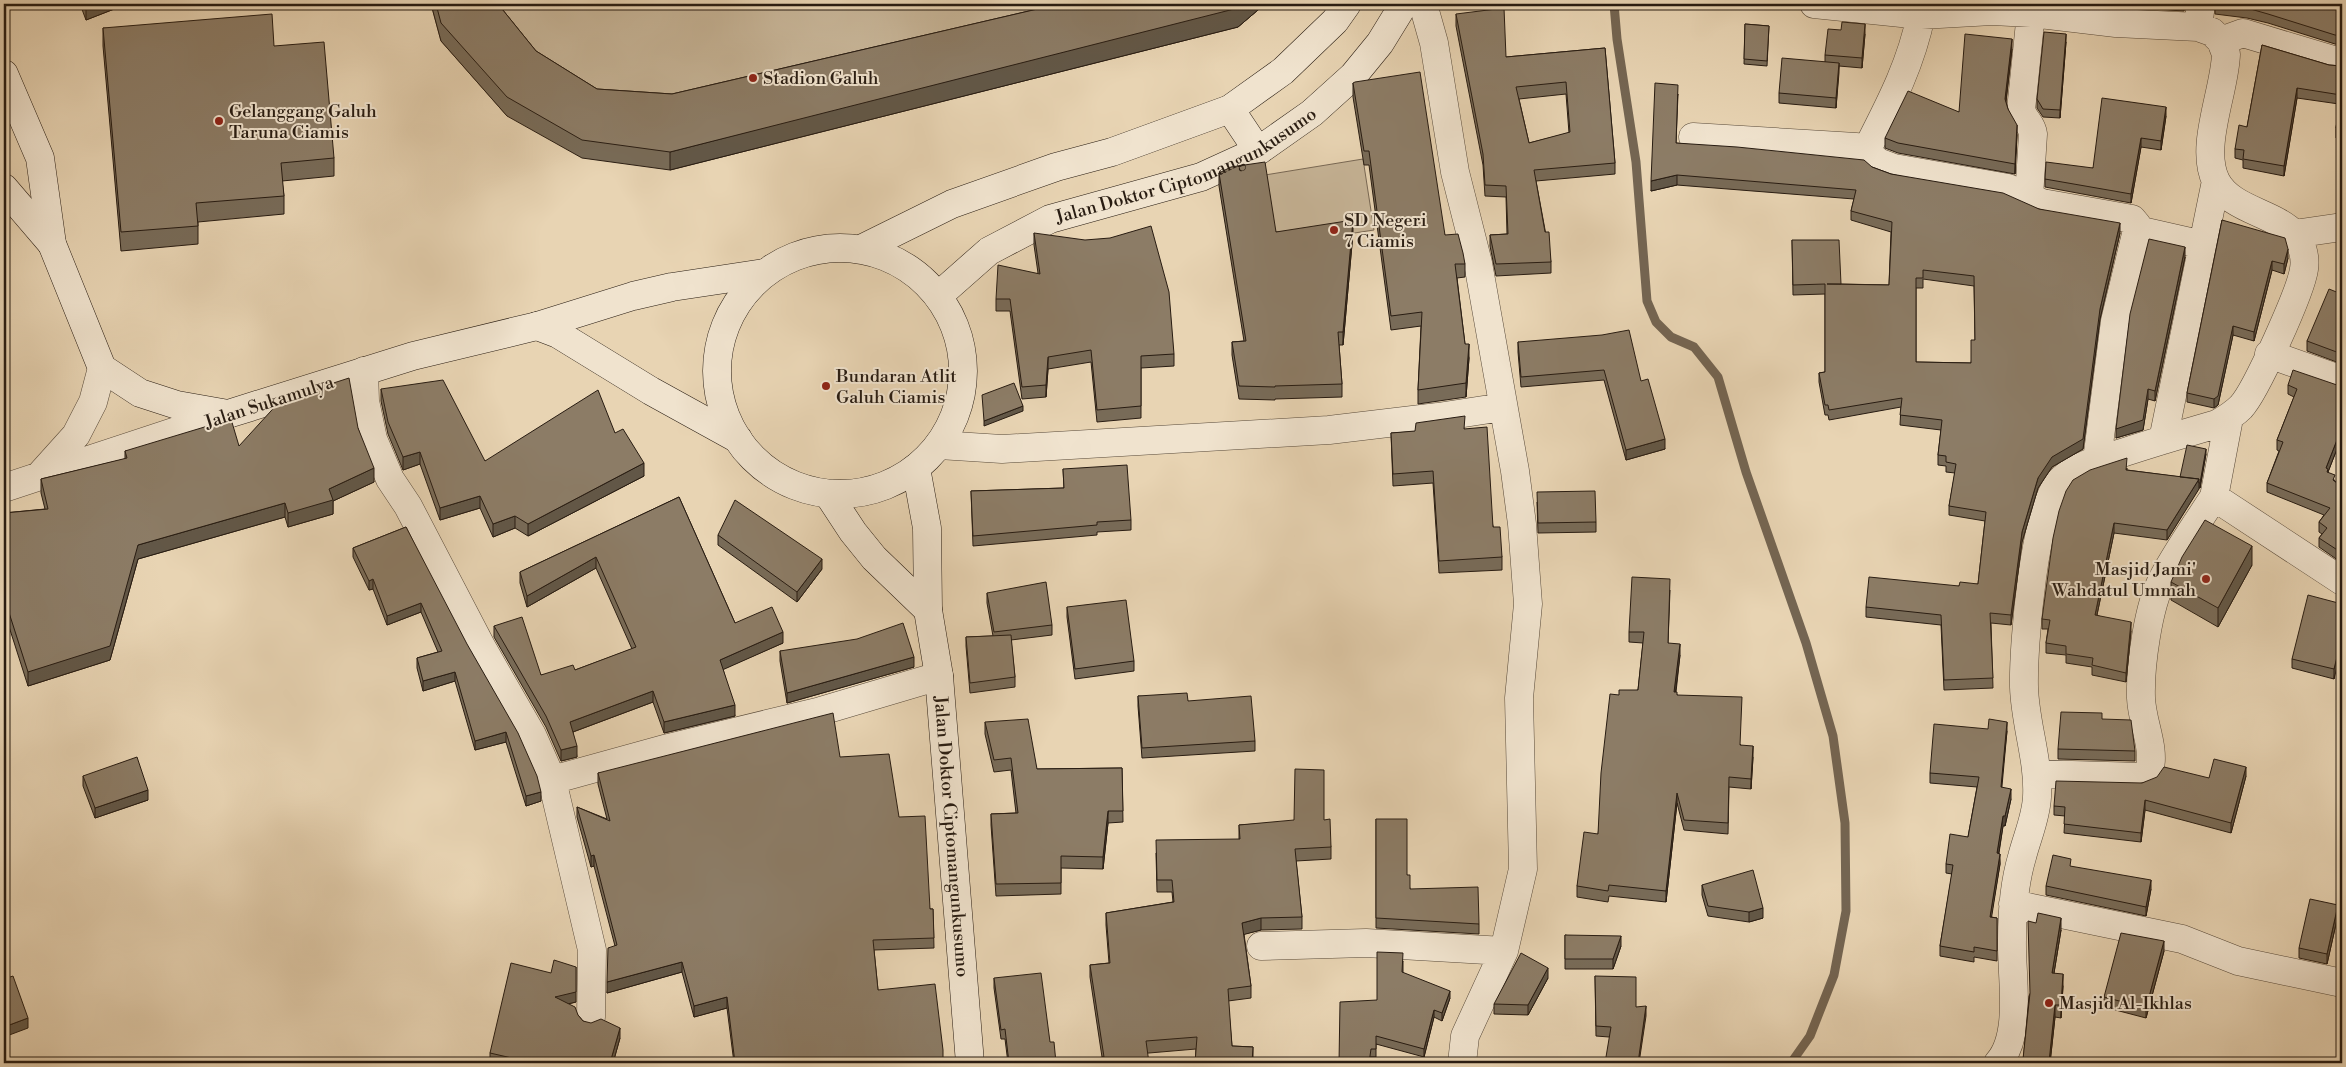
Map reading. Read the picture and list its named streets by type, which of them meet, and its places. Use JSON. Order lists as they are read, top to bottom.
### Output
{
  "streets": {
    "street": ["Jalan Doktor Ciptomangunkusumo", "Jalan Sukamulya"]
  },
  "places": [
    "Stadion Galuh",
    "Gelanggang Galuh Taruna Ciamis",
    "SD Negeri 7 Ciamis",
    "Bundaran Atlit Galuh Ciamis",
    "Masjid Jami' Wahdatul Ummah",
    "Masjid Al-Ikhlas"
  ]
}
